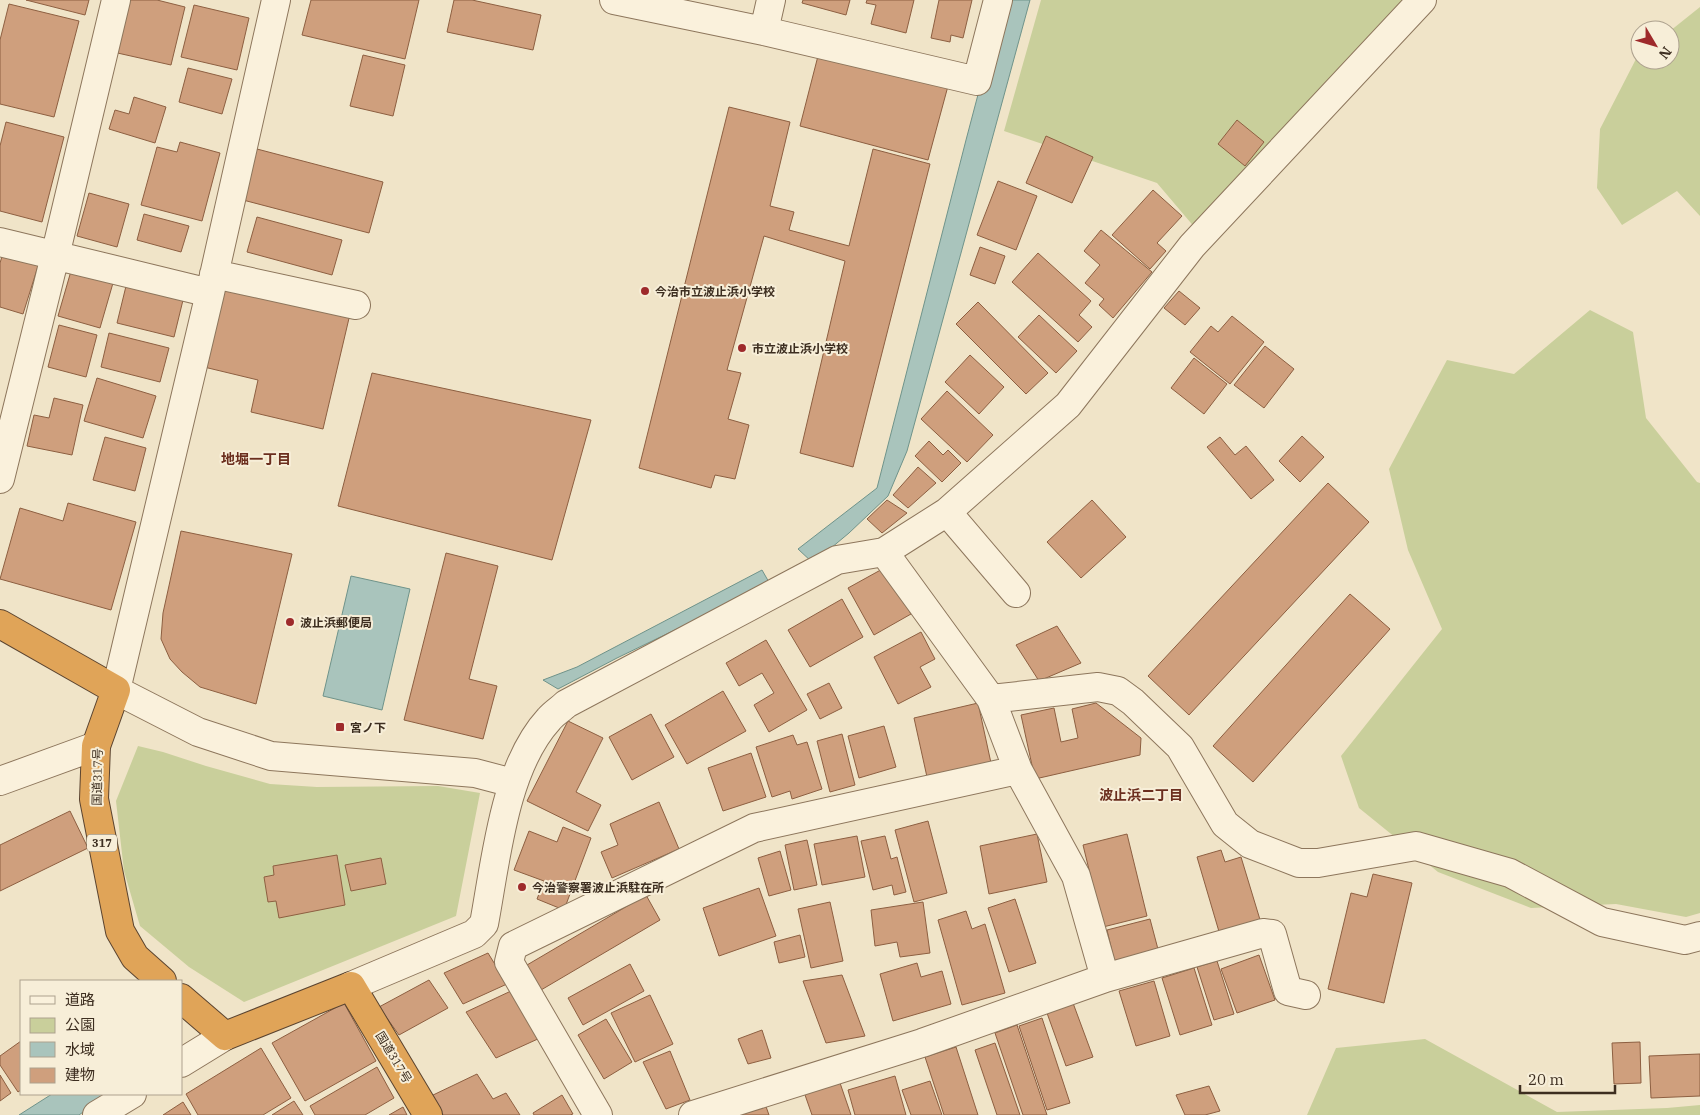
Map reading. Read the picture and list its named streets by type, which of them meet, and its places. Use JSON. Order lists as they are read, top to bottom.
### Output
{
  "streets": {
    "highway": ["国道317号", "317"]
  },
  "districts": ["地堀一丁目", "波止浜二丁目"],
  "places": {
    "other": [
      "今治市立波止浜小学校",
      "市立波止浜小学校",
      "波止浜郵便局",
      "今治警察署波止浜駐在所"
    ],
    "transit": ["宮ノ下"]
  },
  "legend": [
    "道路",
    "公園",
    "水域",
    "建物"
  ],
  "scale_bar": "20 m",
  "north": "bottom right"
}
